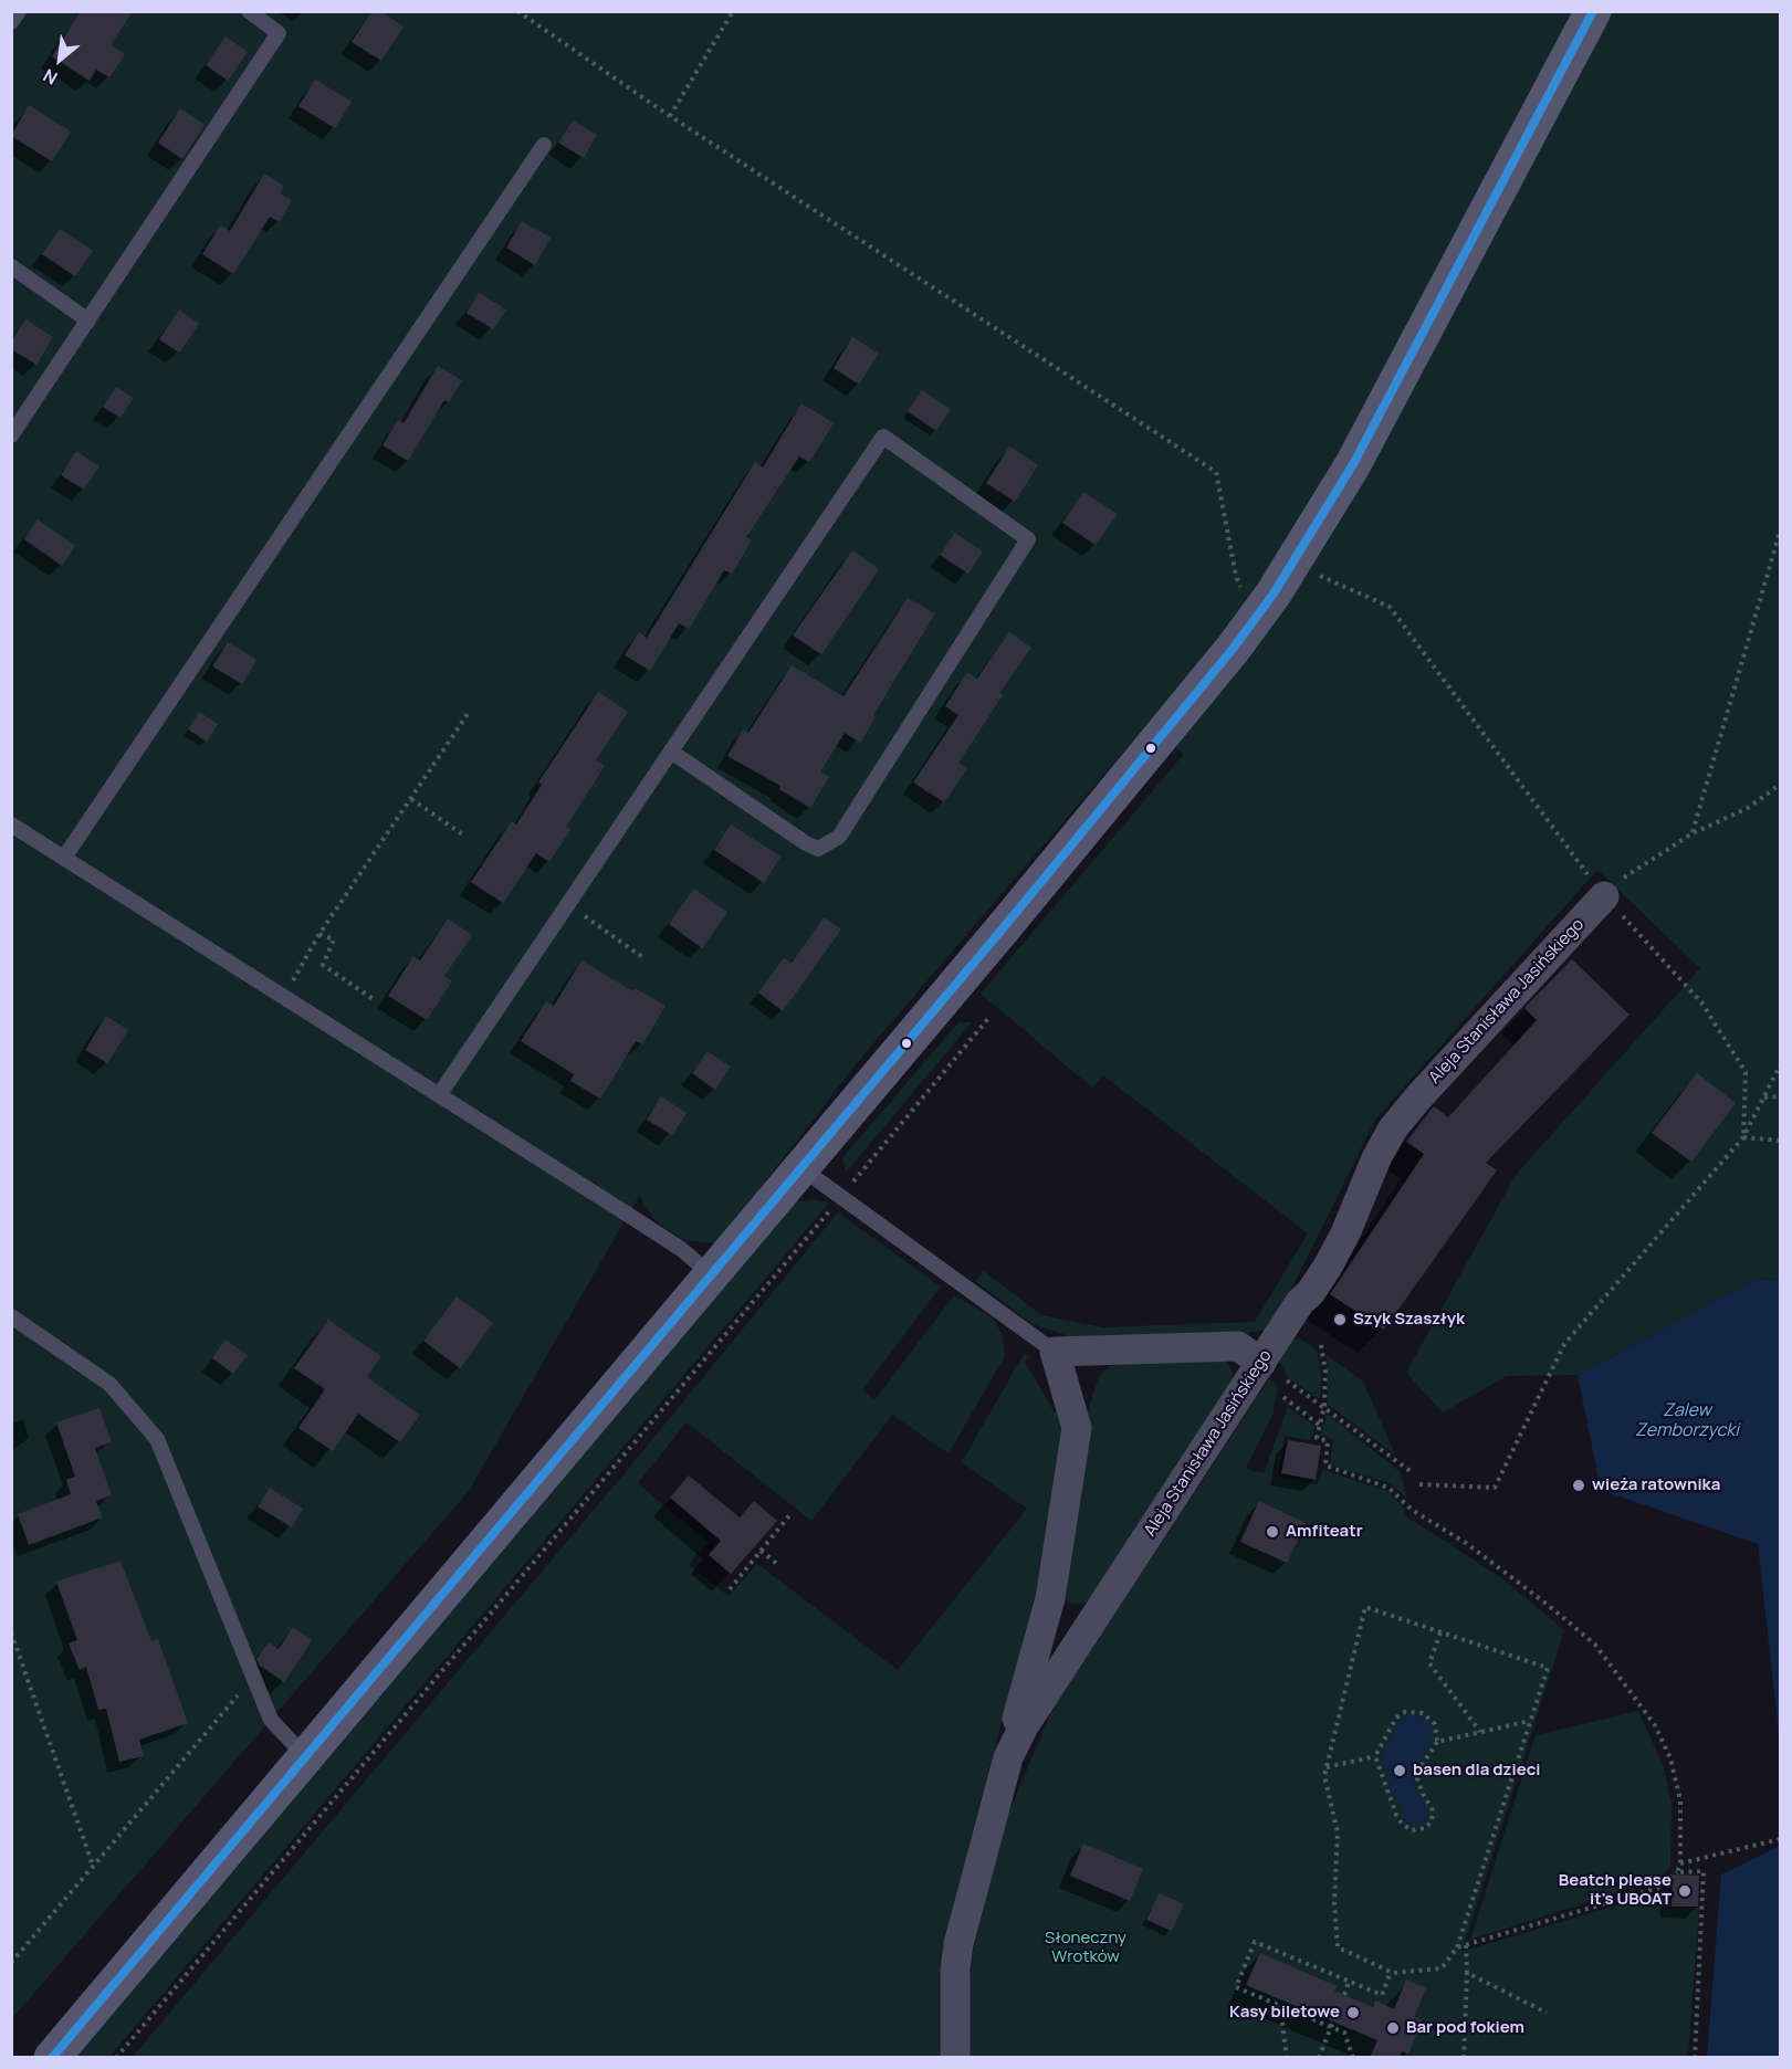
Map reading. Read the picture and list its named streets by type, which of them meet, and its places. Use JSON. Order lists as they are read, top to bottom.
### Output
{
  "streets": {
    "street": ["Aleja Stanisława Jasińskiego"]
  },
  "water": ["Zalew Zemborzycki"],
  "parks": ["Słoneczny Wrotków"],
  "places": [
    "Szyk Szaszłyk",
    "wieża ratownika",
    "Amfiteatr",
    "basen dla dzieci",
    "Beatch please it's UBOAT",
    "Kasy biletowe",
    "Bar pod fokiem"
  ],
  "north": "bottom left"
}
